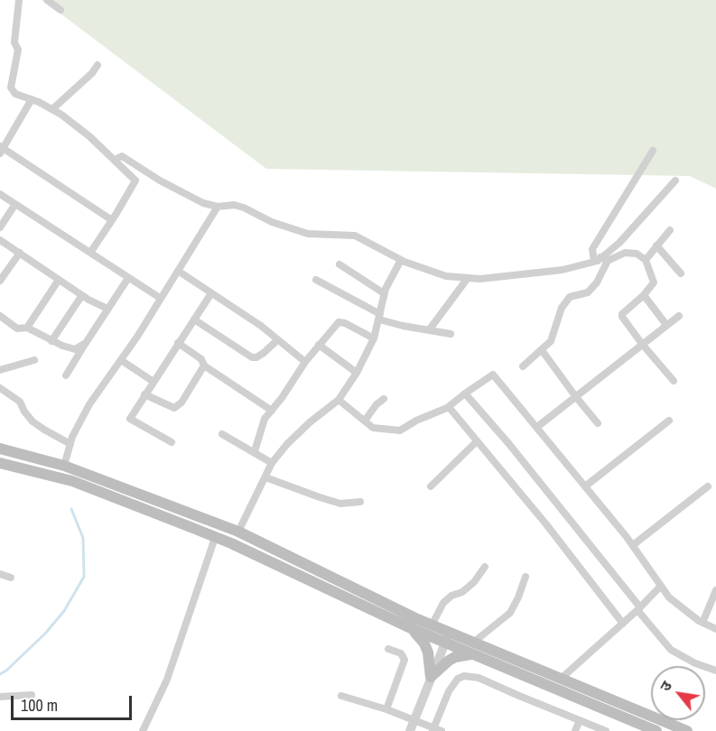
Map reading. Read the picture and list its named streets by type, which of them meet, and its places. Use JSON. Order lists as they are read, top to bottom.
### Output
{
  "scale_bar": "100 m",
  "north": "top left"
}
